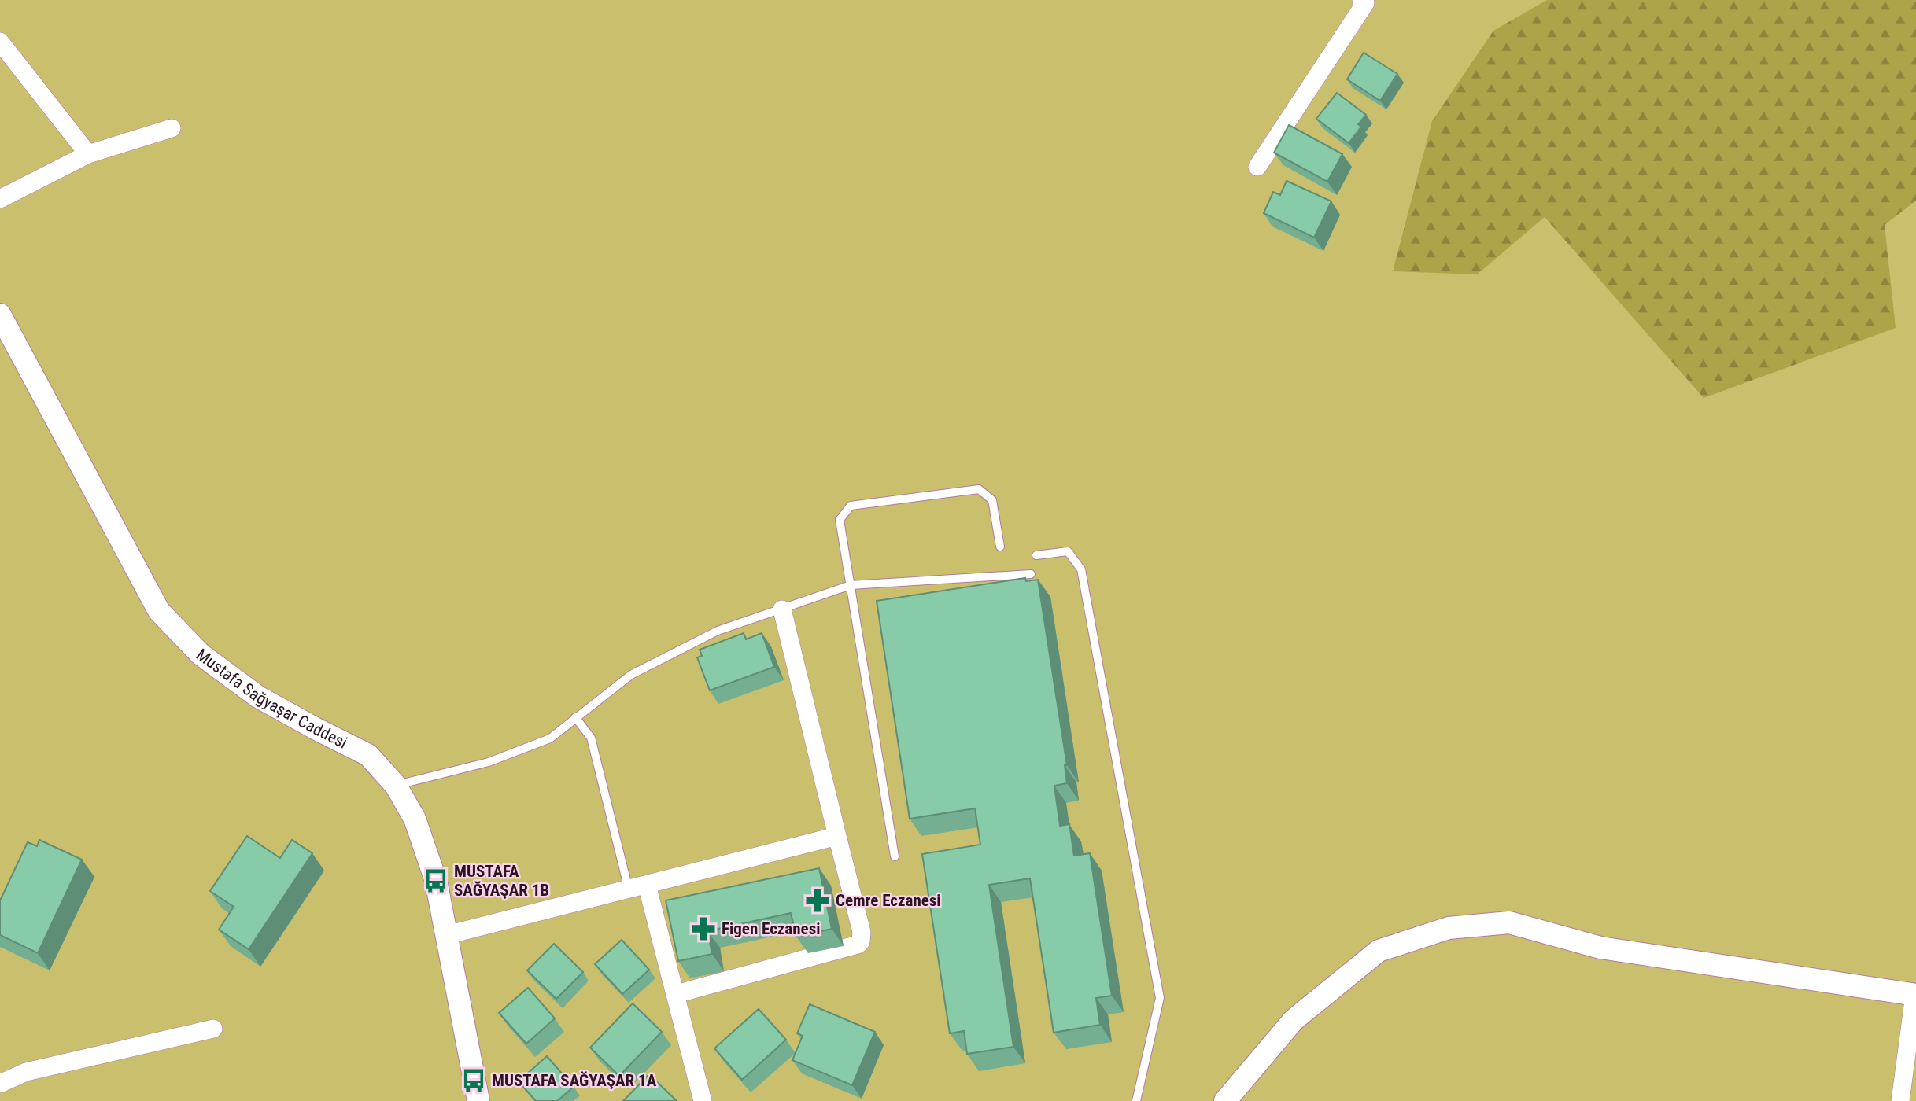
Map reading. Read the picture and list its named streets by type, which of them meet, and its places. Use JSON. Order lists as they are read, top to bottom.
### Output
{
  "streets": {
    "street": ["Mustafa Sağyaşar Caddesi"]
  },
  "places": {
    "bus stop": ["MUSTAFA SAĞYAŞAR 1B", "MUSTAFA SAĞYAŞAR 1A"],
    "pharmacy": ["Cemre Eczanesi", "Figen Eczanesi"]
  }
}
